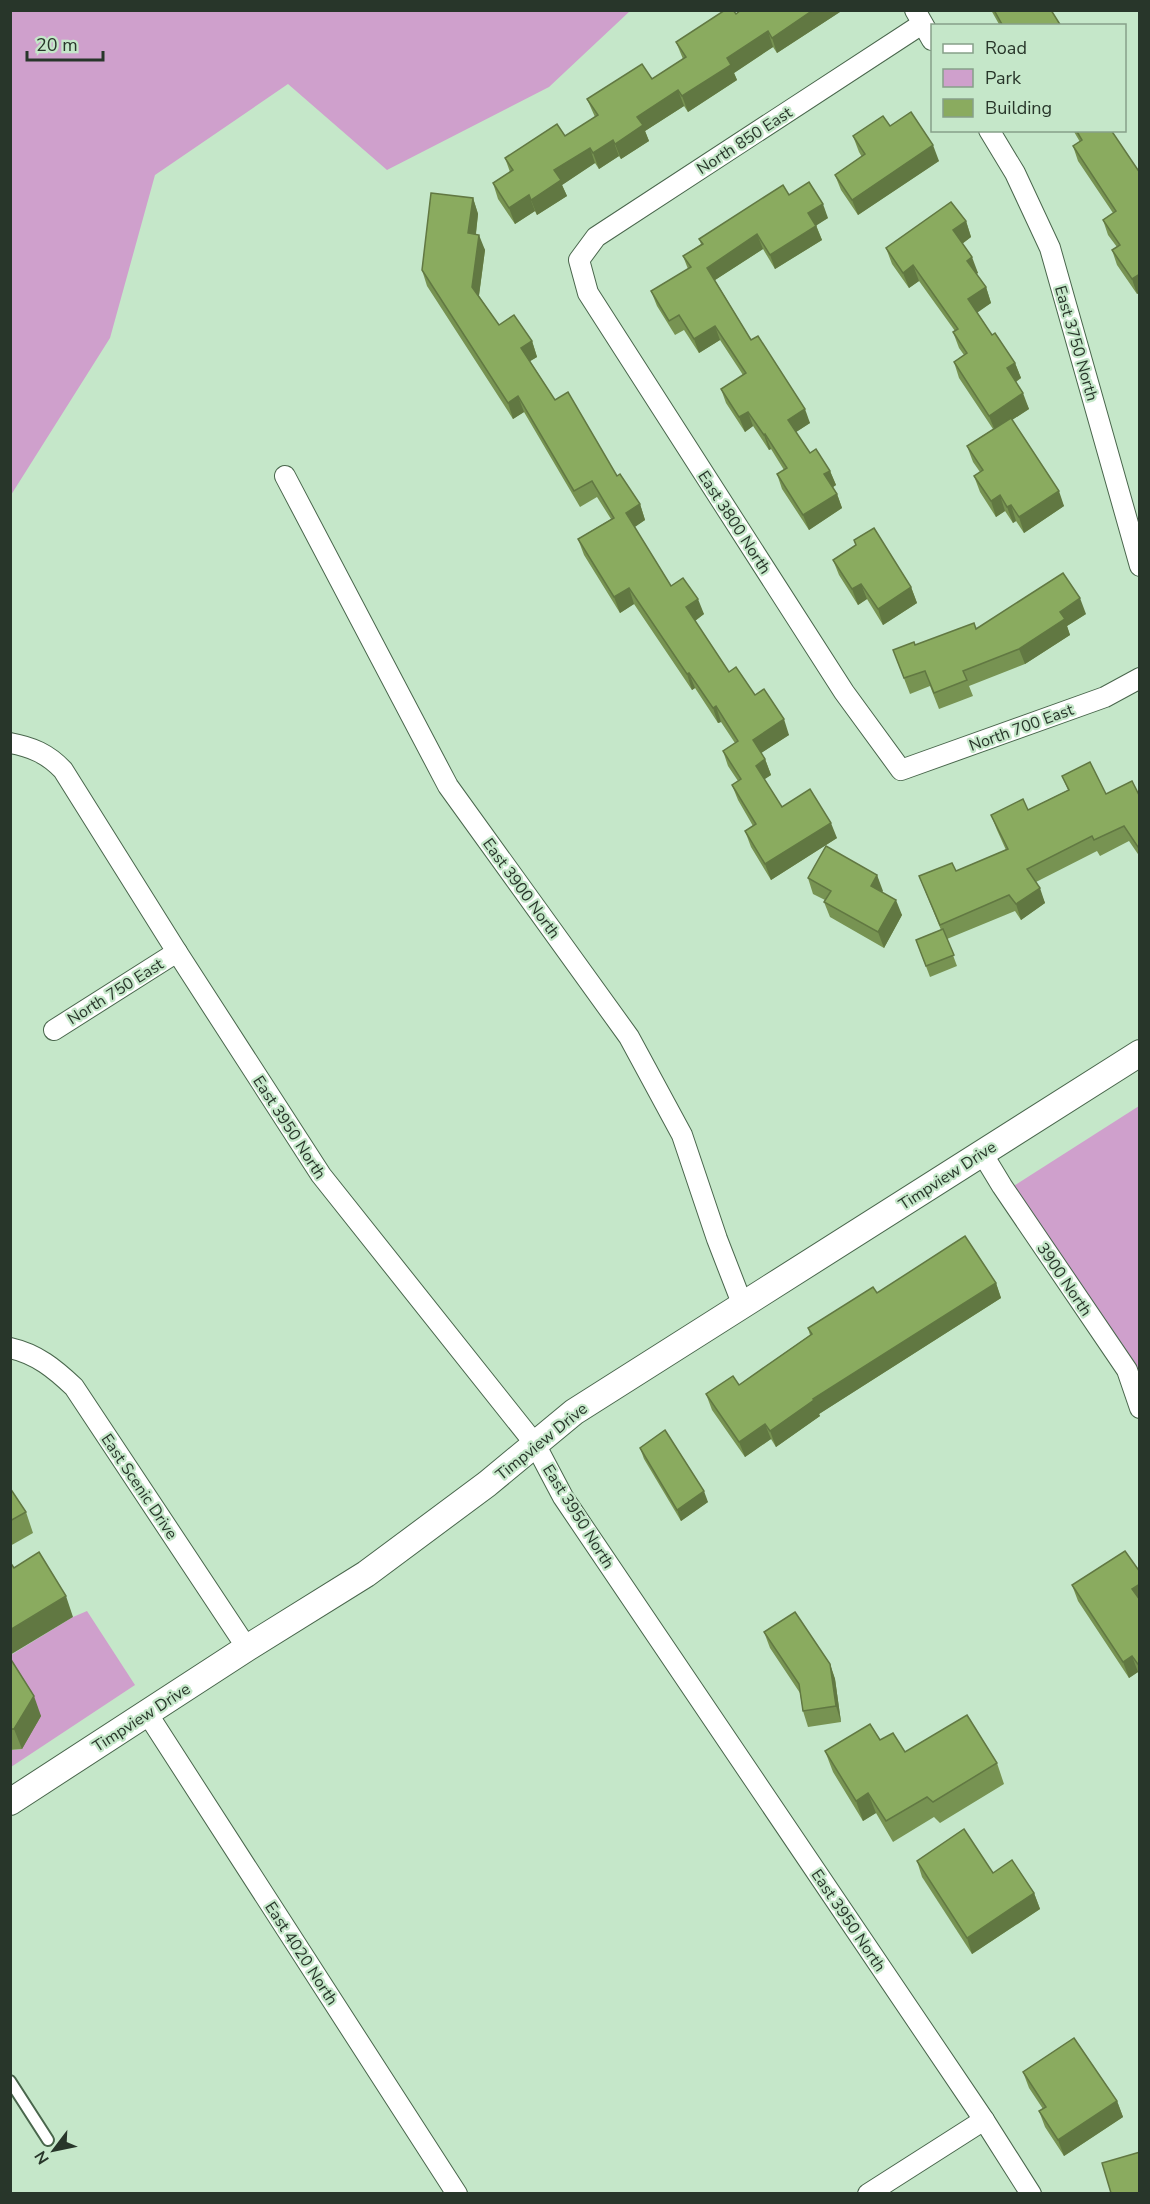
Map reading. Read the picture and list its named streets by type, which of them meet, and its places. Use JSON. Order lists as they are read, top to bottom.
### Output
{
  "streets": {
    "street": [
      "North 850 East",
      "East 3750 North",
      "East 3800 North",
      "North 700 East",
      "East 3900 North",
      "North 750 East",
      "East 3950 North",
      "Timpview Drive",
      "3900 North",
      "East Scenic Drive",
      "East 4020 North"
    ]
  },
  "crossings": [
    ["North 850 East", "East 3800 North"],
    ["East 3800 North", "North 700 East"],
    ["East 3900 North", "Timpview Drive"],
    ["North 750 East", "East 3950 North"],
    ["East 3950 North", "Timpview Drive"],
    ["Timpview Drive", "3900 North"],
    ["Timpview Drive", "East Scenic Drive"],
    ["Timpview Drive", "East 4020 North"]
  ],
  "legend": ["Road", "Park", "Building"],
  "scale_bar": "20 m",
  "north": "bottom left"
}
